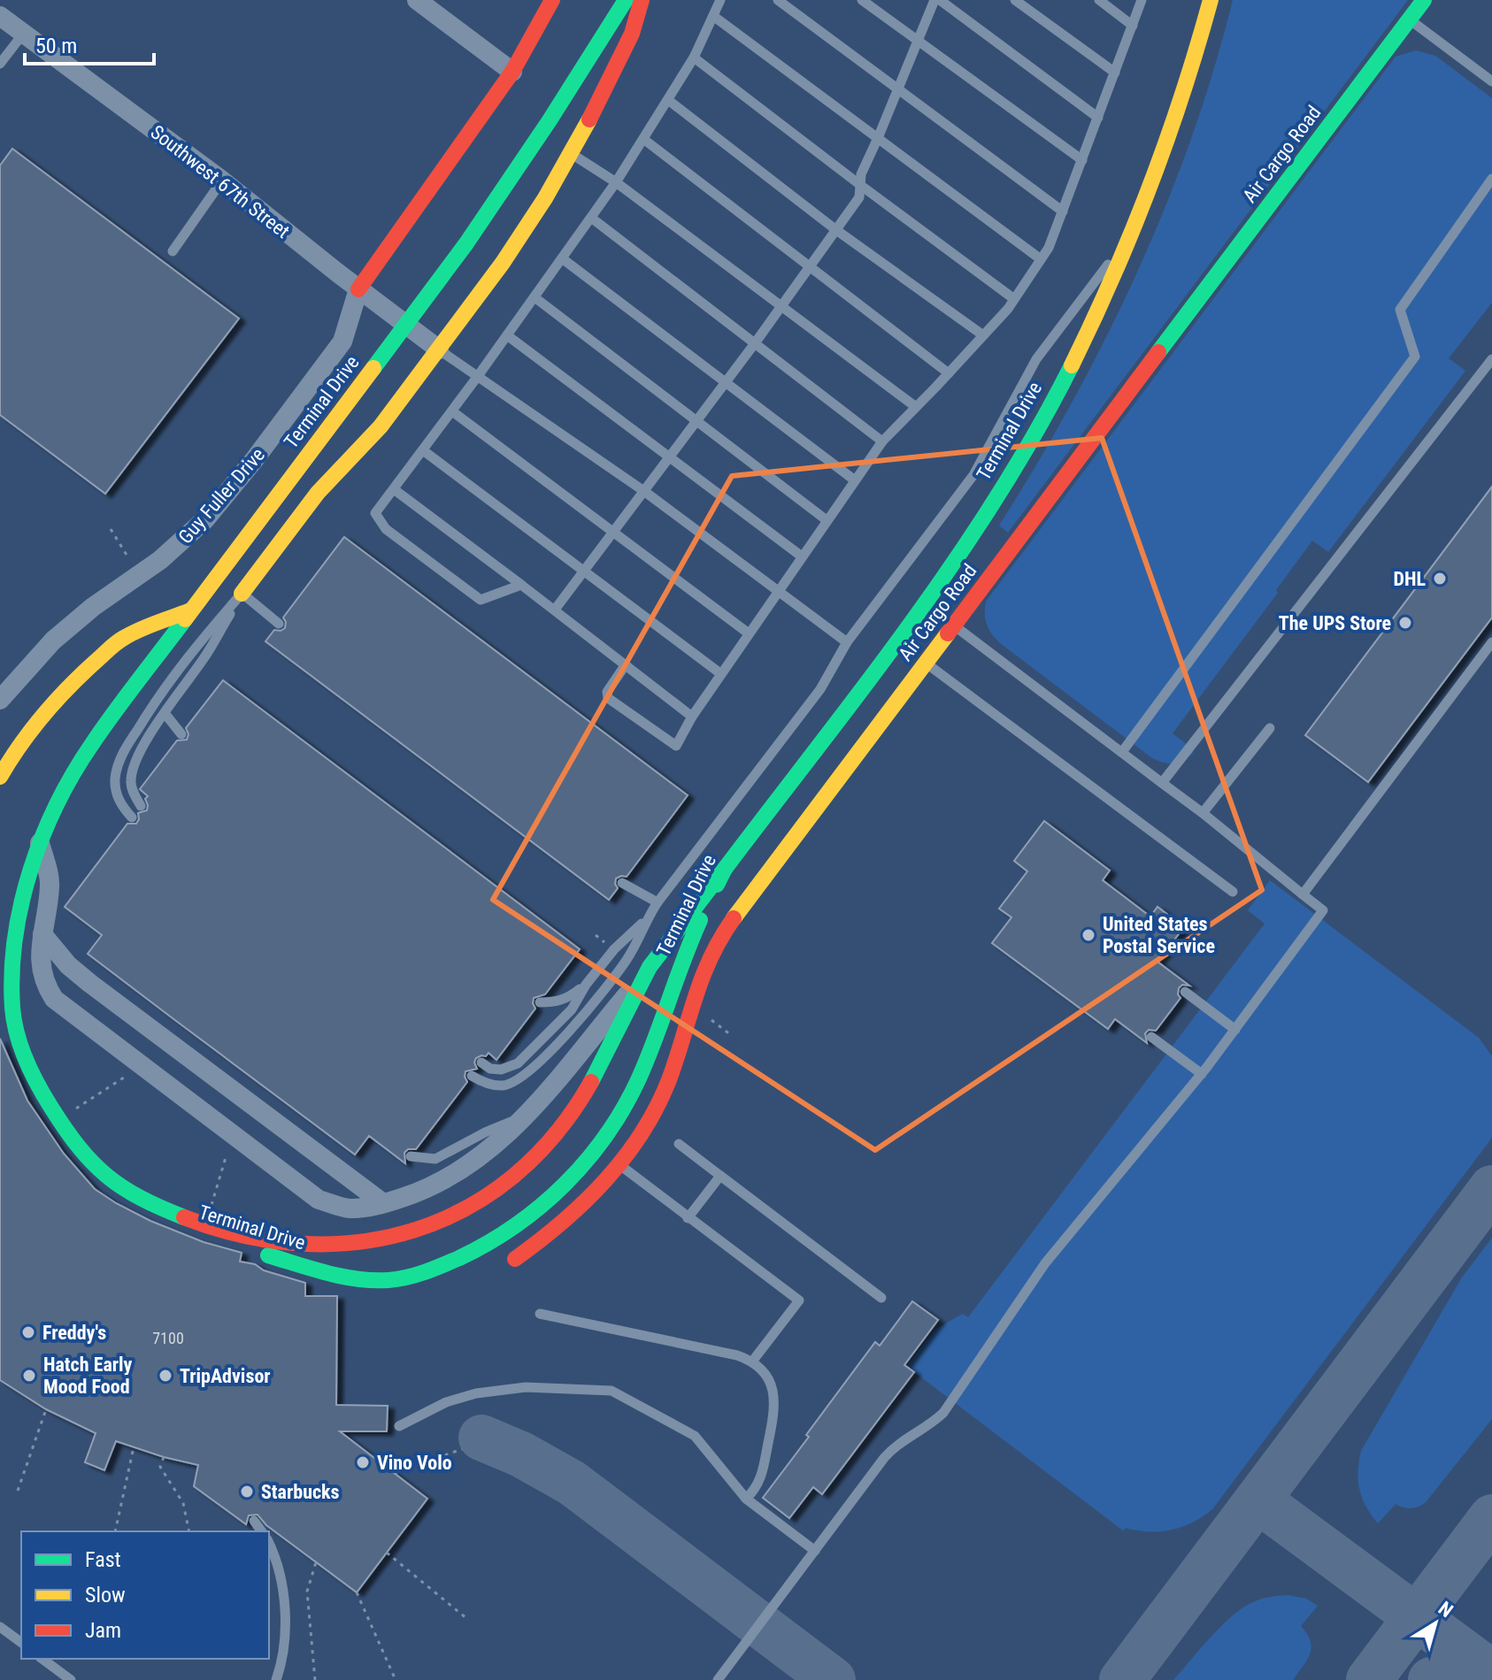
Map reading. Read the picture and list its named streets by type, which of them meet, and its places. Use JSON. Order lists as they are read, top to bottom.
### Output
{
  "streets": {
    "main road": ["Air Cargo Road", "Terminal Drive", "Guy Fuller Drive"],
    "street": ["Southwest 67th Street"]
  },
  "crossings": [
    ["Southwest 67th Street", "Terminal Drive"],
    ["Southwest 67th Street", "Guy Fuller Drive"]
  ],
  "places": [
    "DHL",
    "The UPS Store",
    "United States Postal Service",
    "Freddy's",
    "Hatch Early Mood Food",
    "TripAdvisor",
    "Vino Volo",
    "Starbucks"
  ],
  "house_numbers": ["7100"],
  "legend": ["Fast", "Slow", "Jam"],
  "scale_bar": "50 m",
  "north": "top right"
}
